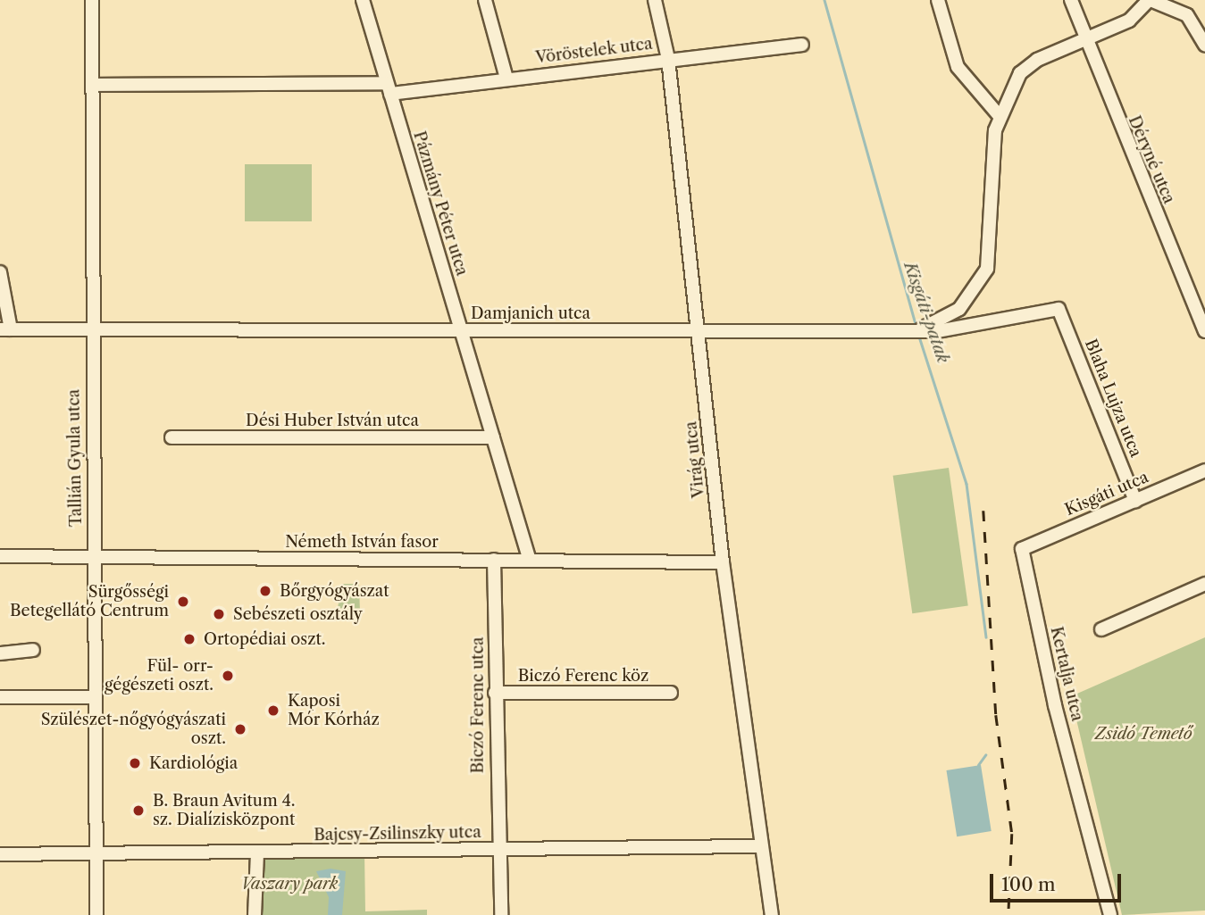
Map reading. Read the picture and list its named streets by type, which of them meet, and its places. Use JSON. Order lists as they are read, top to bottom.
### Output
{
  "streets": {
    "street": [
      "Vöröstelek utca",
      "Déryné utca",
      "Pázmány Péter utca",
      "Damjanich utca",
      "Blaha Lujza utca",
      "Dési Huber István utca",
      "Tallián Gyula utca",
      "Virág utca",
      "Kisgáti utca",
      "Németh István fasor",
      "Kertalja utca",
      "Biczó Ferenc köz",
      "Biczó Ferenc utca",
      "Bajcsy-Zsilinszky utca"
    ]
  },
  "crossings": [
    ["Vöröstelek utca", "Pázmány Péter utca"],
    ["Vöröstelek utca", "Tallián Gyula utca"],
    ["Vöröstelek utca", "Virág utca"],
    ["Pázmány Péter utca", "Damjanich utca"],
    ["Pázmány Péter utca", "Dési Huber István utca"],
    ["Pázmány Péter utca", "Németh István fasor"],
    ["Damjanich utca", "Blaha Lujza utca"],
    ["Damjanich utca", "Tallián Gyula utca"],
    ["Damjanich utca", "Virág utca"],
    ["Blaha Lujza utca", "Kisgáti utca"],
    ["Tallián Gyula utca", "Németh István fasor"],
    ["Tallián Gyula utca", "Bajcsy-Zsilinszky utca"],
    ["Virág utca", "Németh István fasor"],
    ["Virág utca", "Bajcsy-Zsilinszky utca"],
    ["Kisgáti utca", "Kertalja utca"],
    ["Németh István fasor", "Biczó Ferenc utca"],
    ["Biczó Ferenc köz", "Biczó Ferenc utca"],
    ["Biczó Ferenc utca", "Bajcsy-Zsilinszky utca"]
  ],
  "water": ["Kisgáti-patak"],
  "parks": ["Zsidó Temető", "Vaszary park"],
  "places": [
    "Bőrgyógyászat",
    "Sürgősségi Betegellátó Centrum",
    "Sebészeti osztály",
    "Ortopédiai oszt.",
    "Fül- orr- gégészeti oszt.",
    "Kaposi Mór Kórház",
    "Szülészet-nőgyógyászati oszt.",
    "Kardiológia",
    "B. Braun Avitum 4. sz. Dialízisközpont"
  ],
  "scale_bar": "100 m"
}
